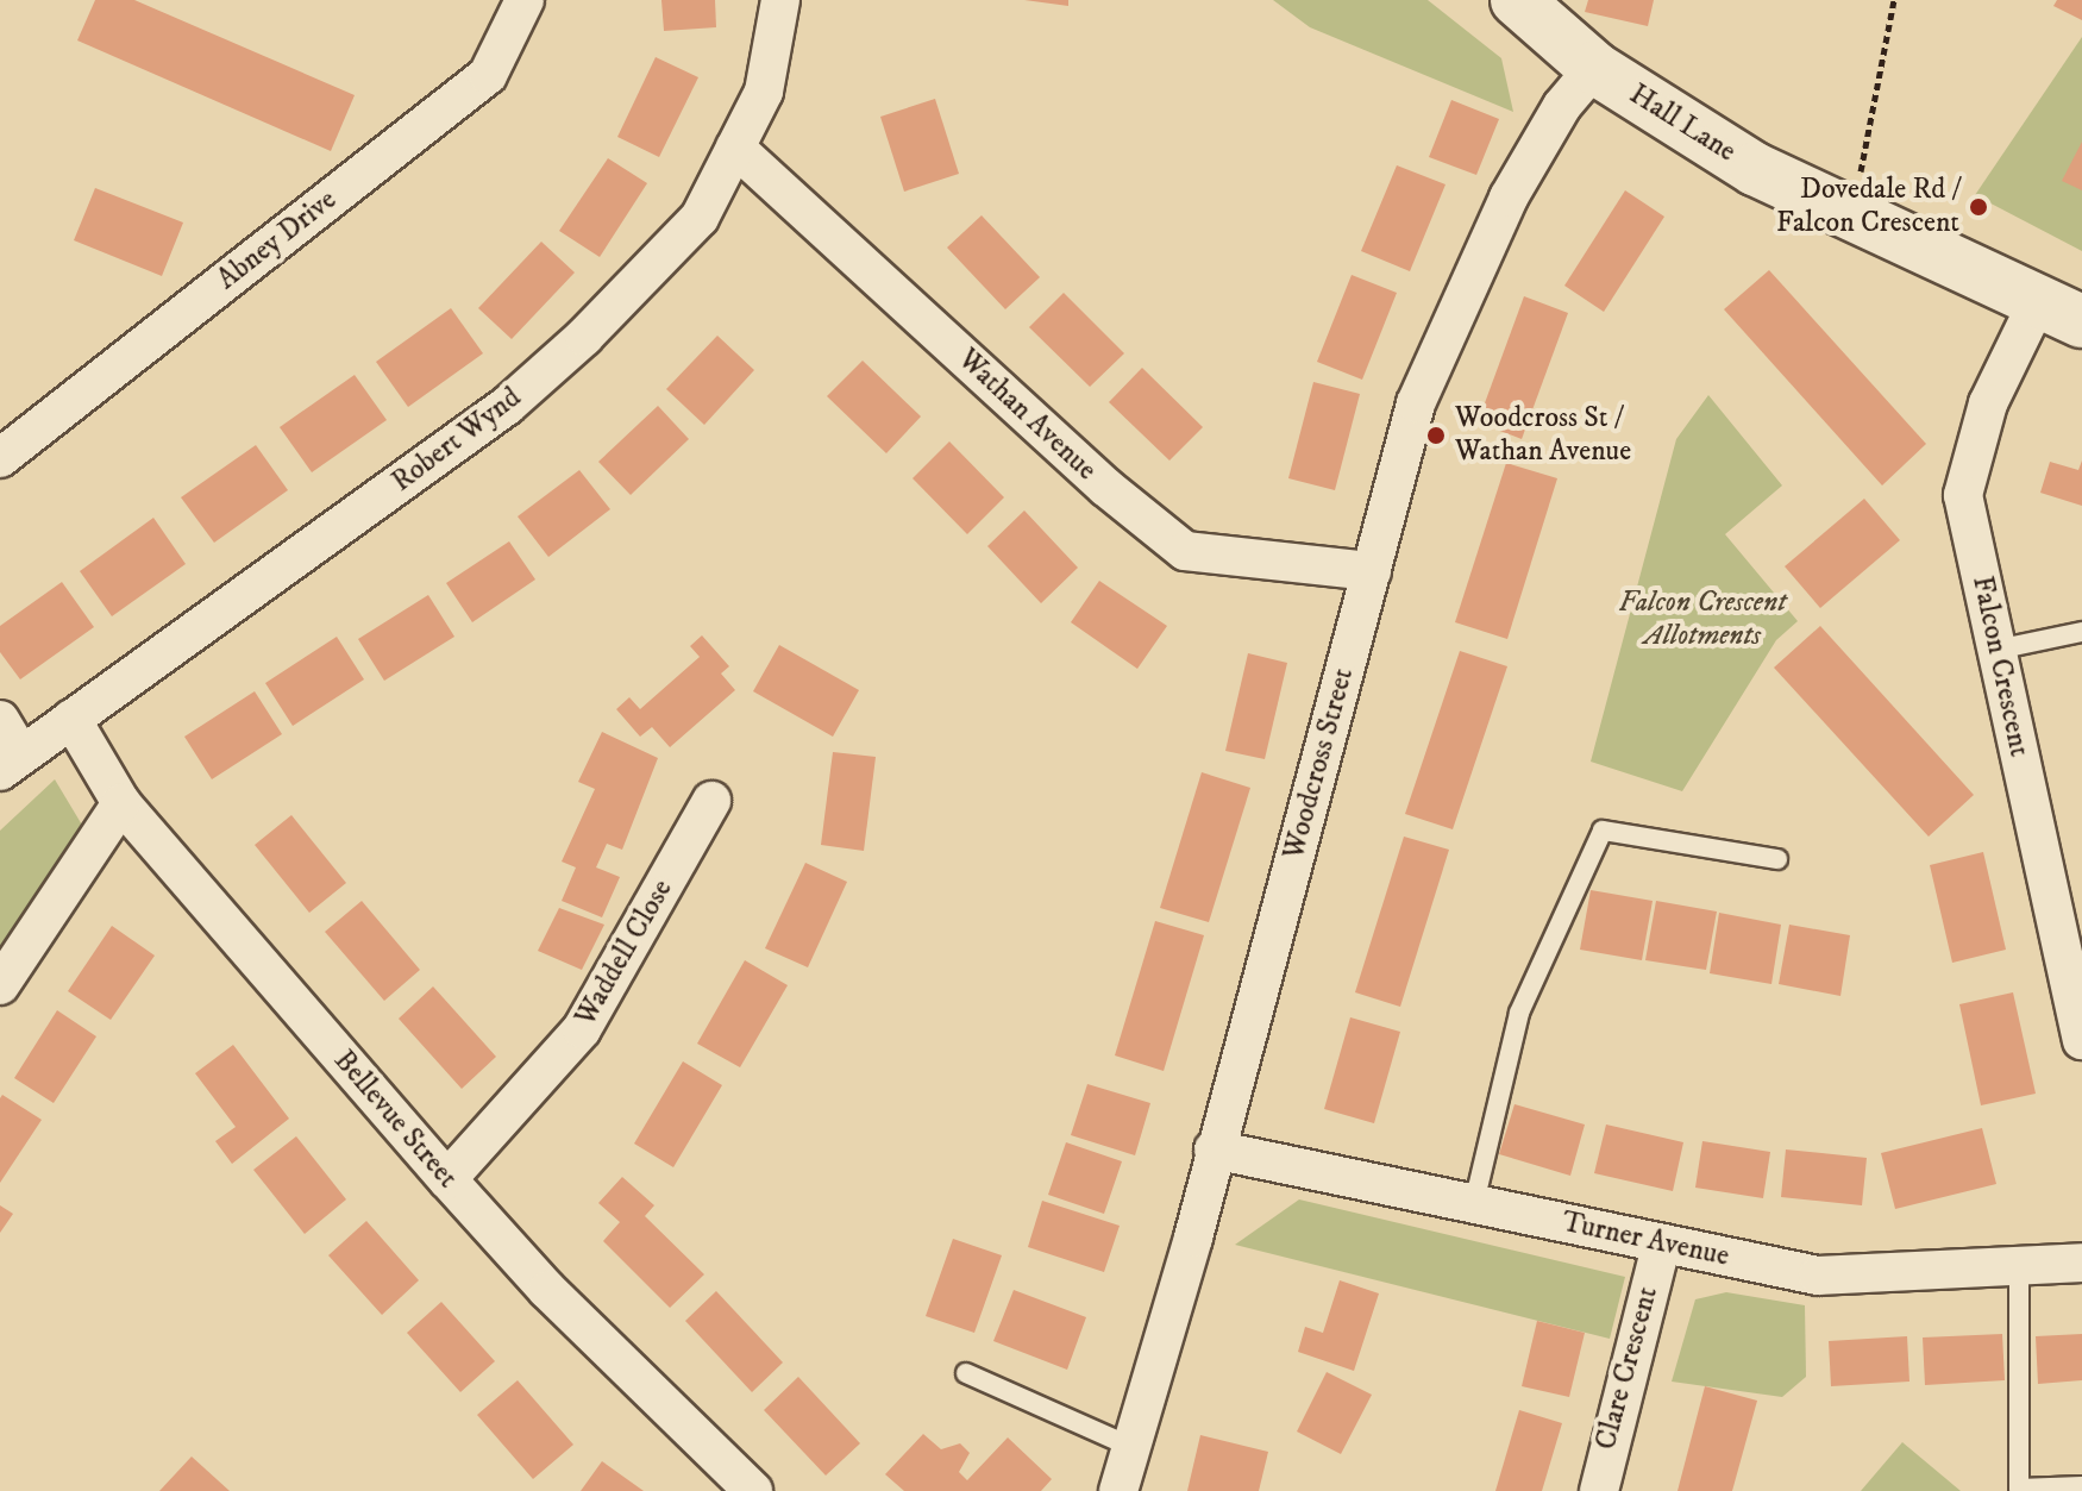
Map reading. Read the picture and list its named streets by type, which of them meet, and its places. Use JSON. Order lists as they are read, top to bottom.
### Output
{
  "streets": {
    "street": [
      "Hall Lane",
      "Abney Drive",
      "Wathan Avenue",
      "Robert Wynd",
      "Falcon Crescent",
      "Woodcross Street",
      "Waddell Close",
      "Bellevue Street",
      "Turner Avenue",
      "Clare Crescent"
    ]
  },
  "crossings": [
    ["Hall Lane", "Falcon Crescent"],
    ["Hall Lane", "Woodcross Street"],
    ["Wathan Avenue", "Robert Wynd"],
    ["Wathan Avenue", "Woodcross Street"],
    ["Robert Wynd", "Bellevue Street"],
    ["Woodcross Street", "Turner Avenue"],
    ["Waddell Close", "Bellevue Street"],
    ["Turner Avenue", "Clare Crescent"]
  ],
  "parks": ["Falcon Crescent Allotments"],
  "places": ["Dovedale Rd / Falcon Crescent", "Woodcross St / Wathan Avenue"]
}
